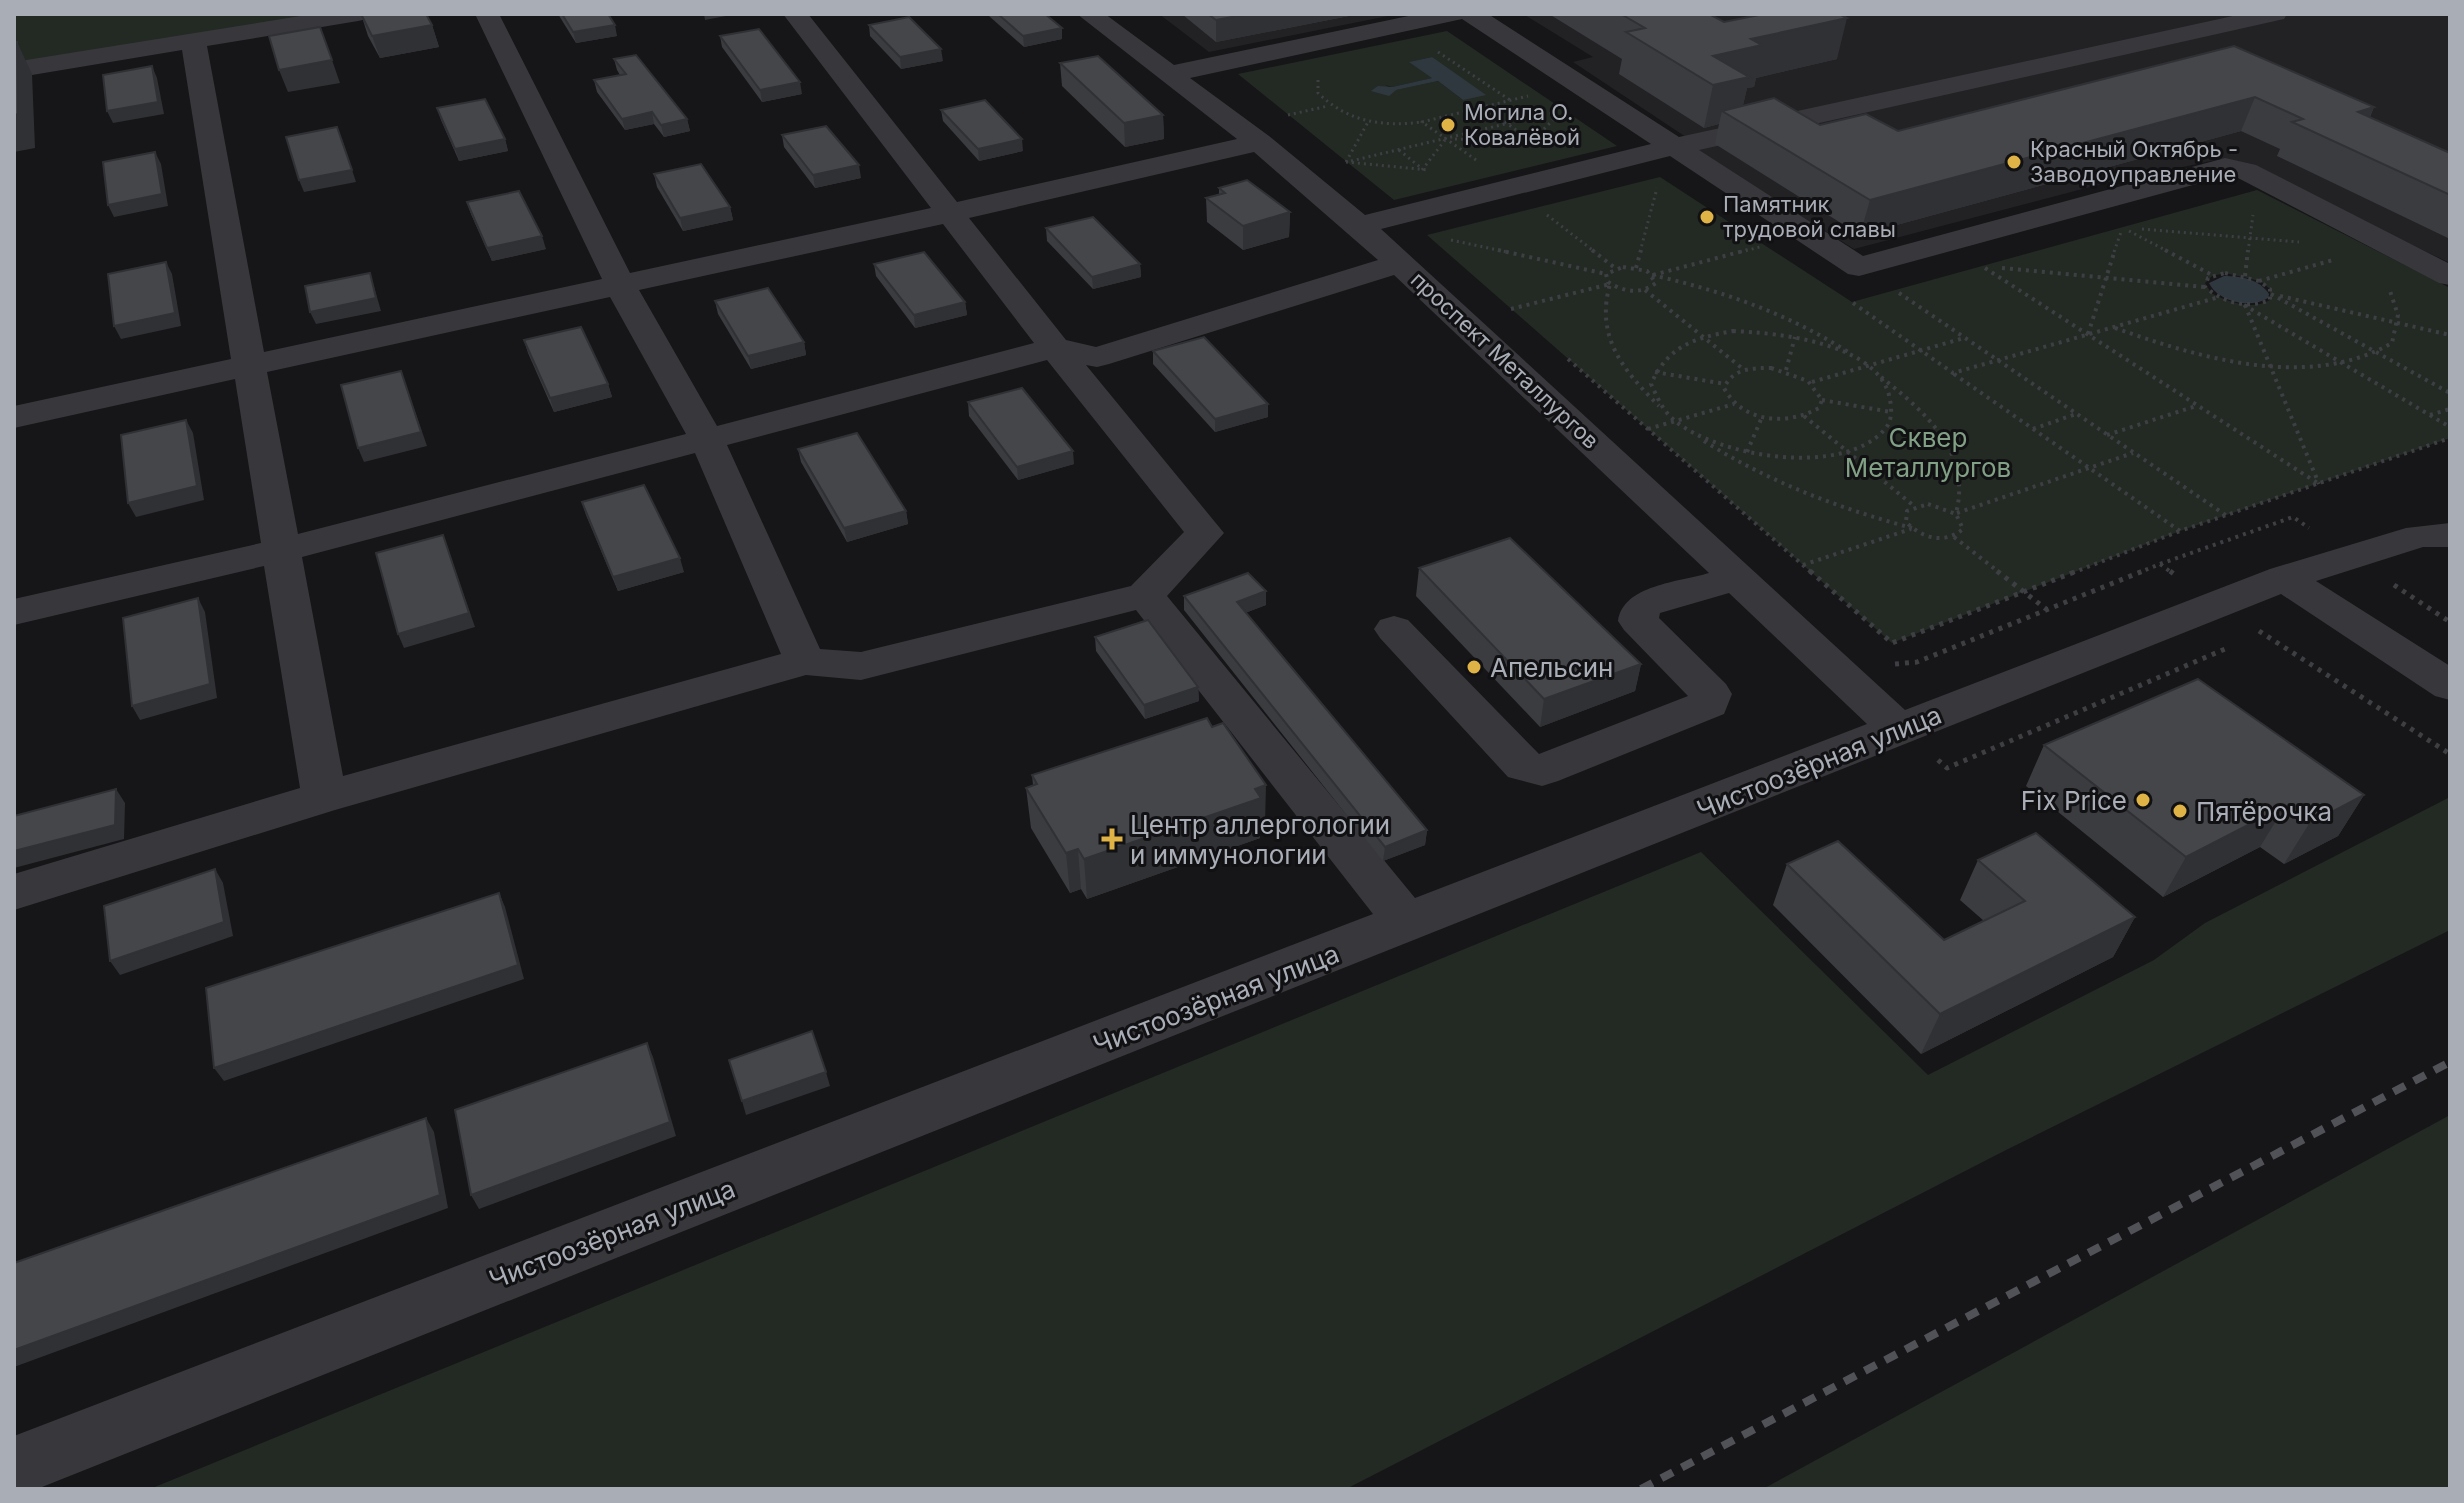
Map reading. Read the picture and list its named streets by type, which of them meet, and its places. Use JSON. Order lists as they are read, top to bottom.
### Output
{
  "streets": {
    "street": ["проспект Металлургов", "Чистоозёрная улица"]
  },
  "crossings": [
    ["проспект Металлургов", "Чистоозёрная улица"]
  ],
  "parks": ["Сквер Металлургов"],
  "places": {
    "other": [
      "Могила О. Ковалёвой",
      "Красный Октябрь - Заводоуправление",
      "Памятник трудовой славы",
      "Апельсин",
      "Fix Price",
      "Пятёрочка"
    ],
    "health": ["Центр аллергологии и иммунологии"]
  }
}
